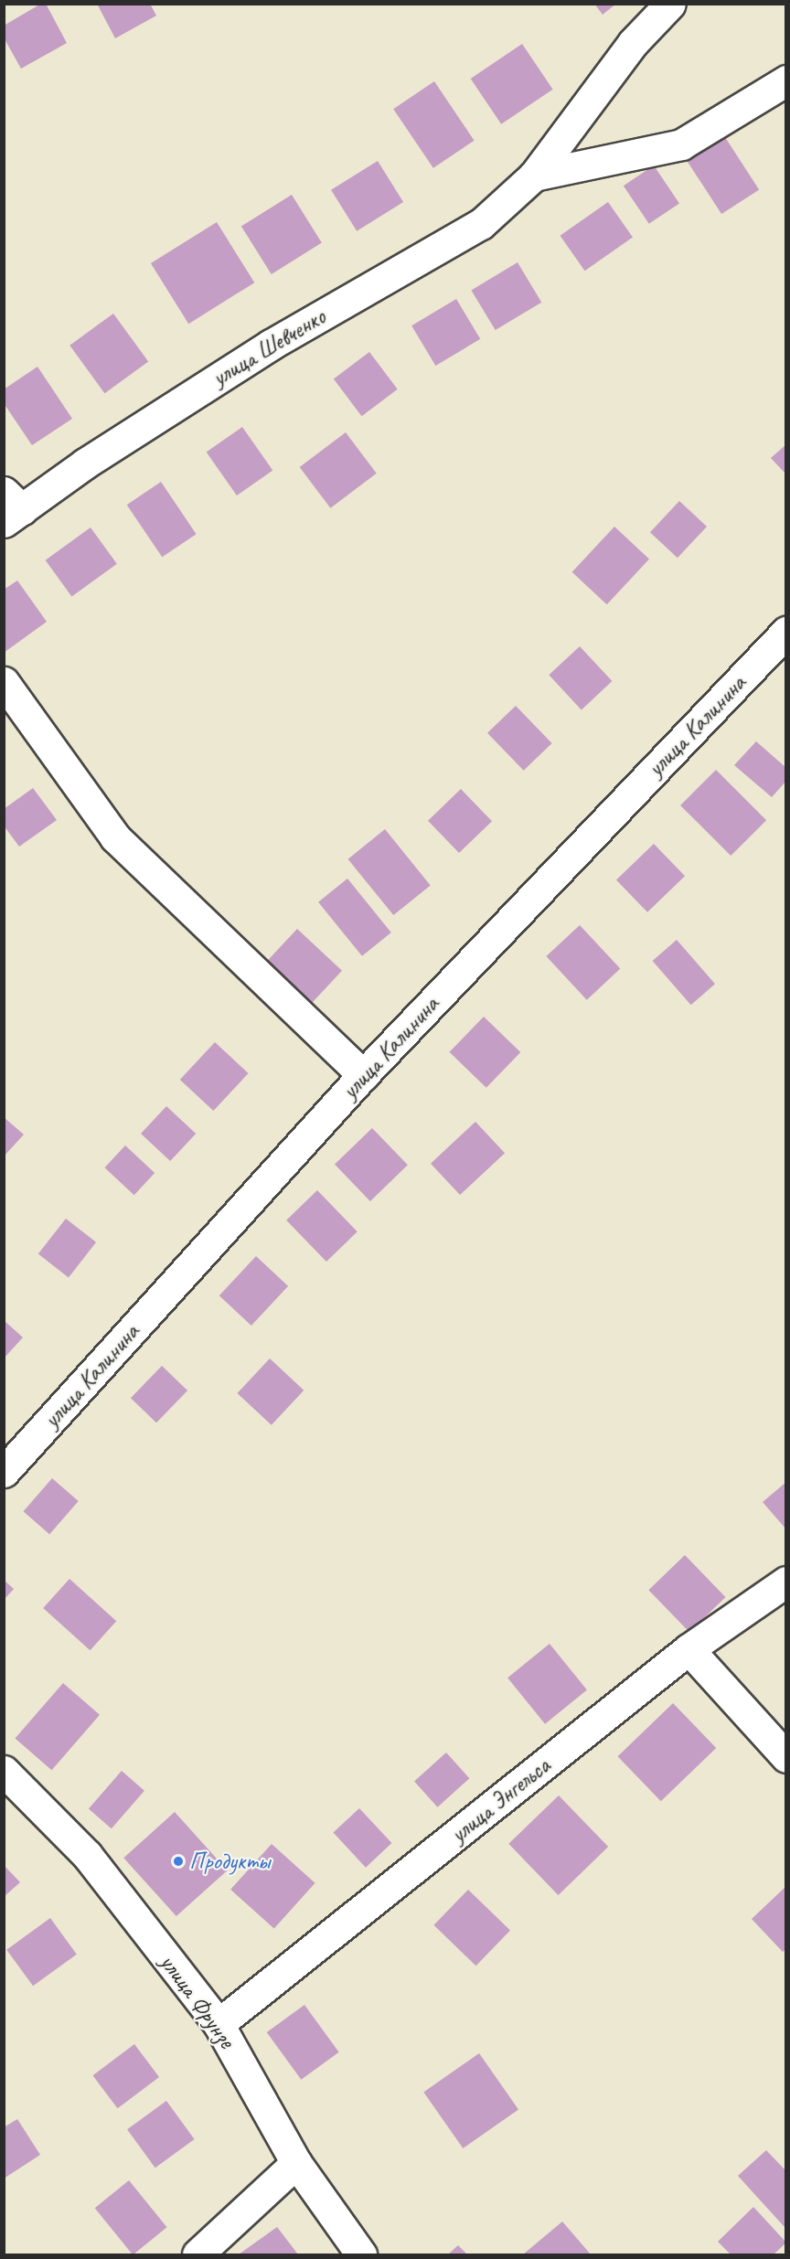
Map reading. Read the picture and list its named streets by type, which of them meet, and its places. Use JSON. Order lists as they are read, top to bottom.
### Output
{
  "streets": {
    "street": [
      "улица Шевченко",
      "улица Калинина",
      "улица Энгельса",
      "улица Фрунзе"
    ]
  },
  "crossings": [
    ["улица Энгельса", "улица Фрунзе"]
  ],
  "places": ["Продукты"]
}
